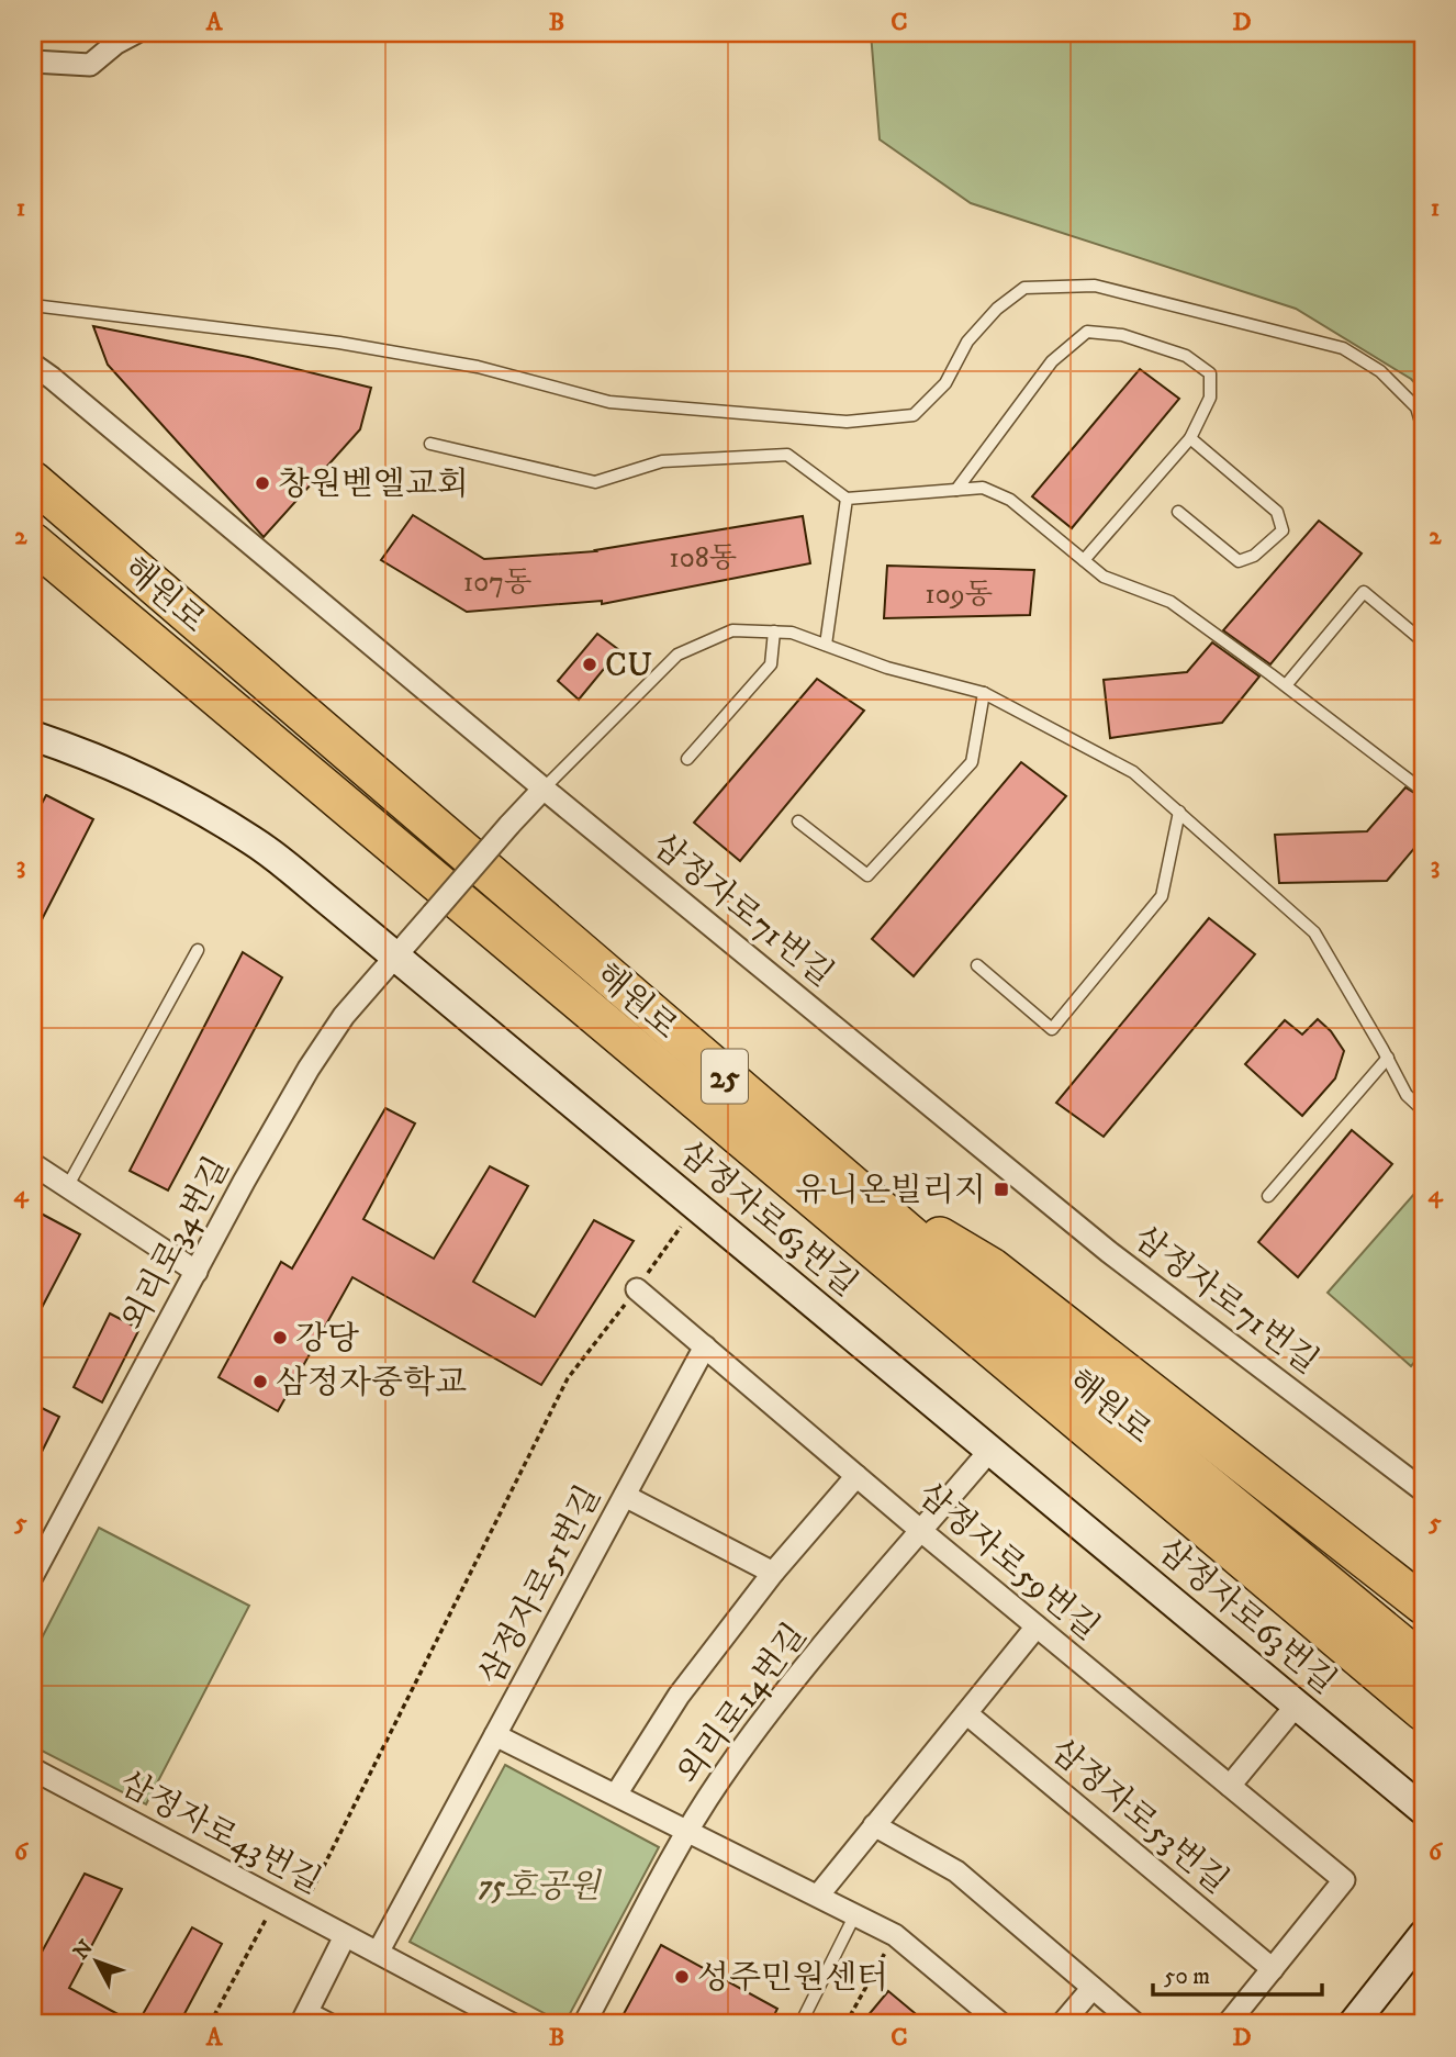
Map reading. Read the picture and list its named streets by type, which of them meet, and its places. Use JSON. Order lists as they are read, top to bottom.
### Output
{
  "streets": {
    "highway": ["해원로", "25"],
    "street": [
      "삼정자로71번길",
      "삼정자로63번길",
      "외리로34번길",
      "삼정자로59번길",
      "삼정자로51번길",
      "외리로14번길",
      "삼정자로53번길",
      "삼정자로43번길"
    ]
  },
  "crossings": [
    ["삼정자로71번길", "외리로34번길"],
    ["삼정자로63번길", "외리로34번길"],
    ["삼정자로63번길", "외리로14번길"],
    ["삼정자로59번길", "삼정자로51번길"],
    ["삼정자로59번길", "외리로14번길"],
    ["삼정자로59번길", "삼정자로53번길"],
    ["삼정자로51번길", "외리로14번길"]
  ],
  "parks": ["75호공원"],
  "places": {
    "other": [
      "창원벧엘교회",
      "CU",
      "강당",
      "삼정자중학교",
      "성주민원센터"
    ],
    "transit": ["유니온빌리지"]
  },
  "house_numbers": ["108동", "107동", "109동"],
  "scale_bar": "50 m",
  "north": "top left",
  "grid": {
    "columns": [
      "A",
      "B",
      "C",
      "D"
    ],
    "rows": [
      "1",
      "2",
      "3",
      "4",
      "5",
      "6"
    ]
  }
}
